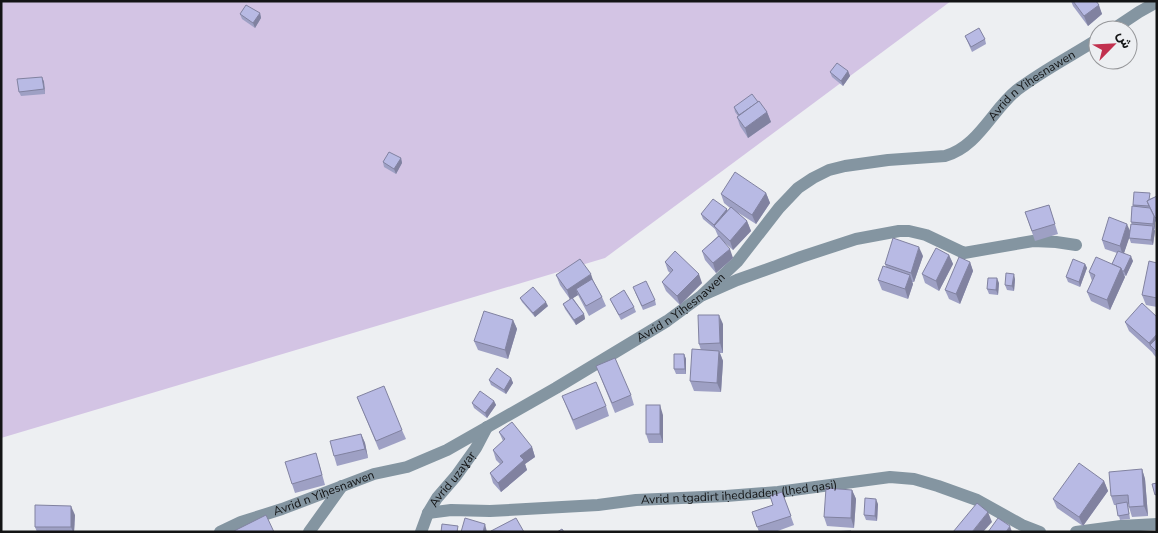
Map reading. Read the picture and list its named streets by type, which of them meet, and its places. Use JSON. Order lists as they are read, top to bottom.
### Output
{
  "streets": {
    "street": ["Avrid n Yiḥesnawen", "Avrid uzaɣaṛ", "Avrid n tgadirt iḥeddaden (lḥed qasi)"]
  },
  "crossings": [
    ["Avrid n Yiḥesnawen", "Avrid uzaɣaṛ"],
    ["Avrid uzaɣaṛ", "Avrid n tgadirt iḥeddaden (lḥed qasi)"]
  ],
  "north": "top right"
}
